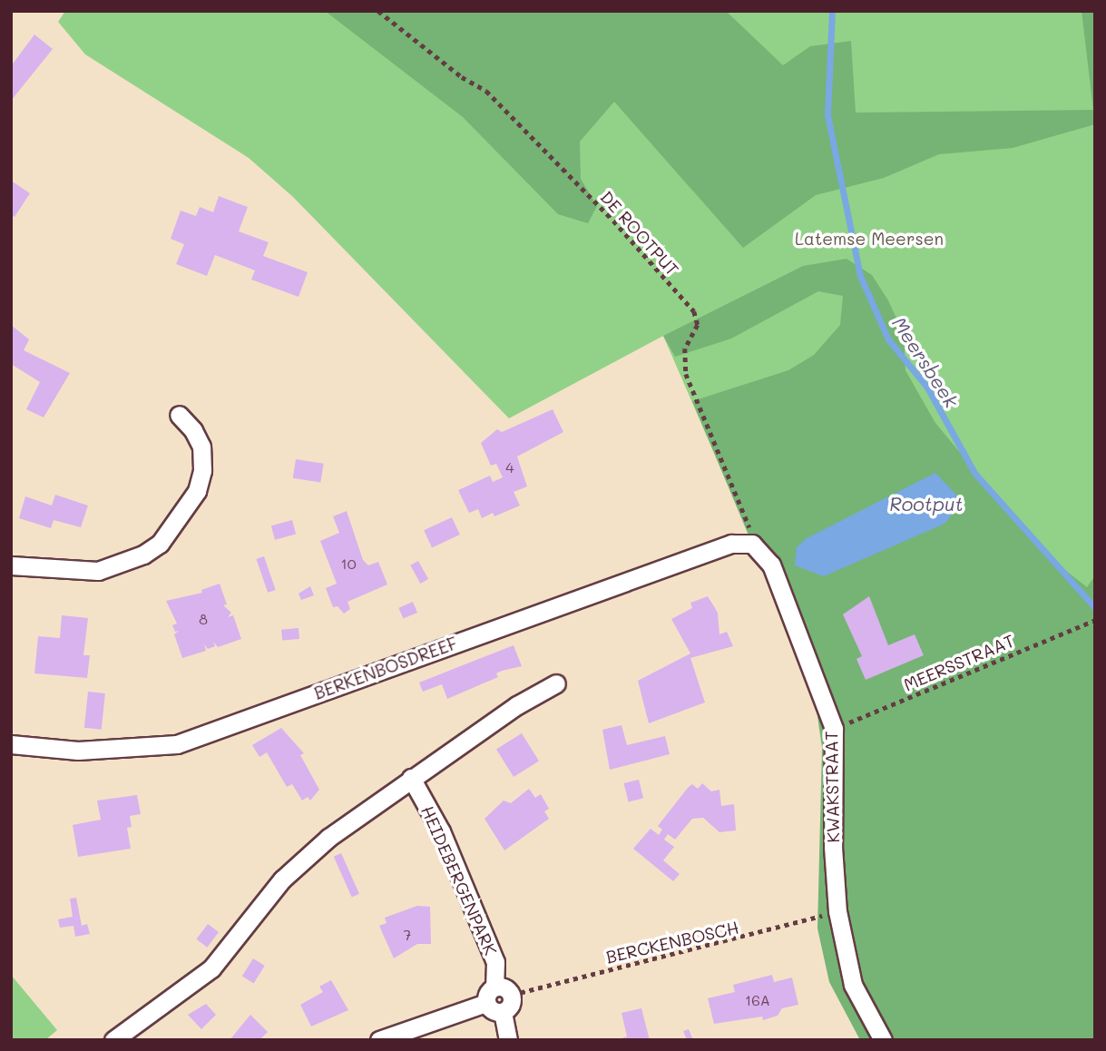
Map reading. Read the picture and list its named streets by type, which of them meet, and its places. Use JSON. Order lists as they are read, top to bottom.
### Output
{
  "streets": {
    "street": ["BERKENBOSDREEF", "KWAKSTRAAT", "HEIDEBERGENPARK"],
    "path": ["DE ROOTPUT", "MEERSSTRAAT", "BERCKENBOSCH"]
  },
  "crossings": [
    ["DE ROOTPUT", "BERKENBOSDREEF"],
    ["DE ROOTPUT", "KWAKSTRAAT"],
    ["MEERSSTRAAT", "KWAKSTRAAT"],
    ["BERKENBOSDREEF", "KWAKSTRAAT"],
    ["KWAKSTRAAT", "BERCKENBOSCH"],
    ["HEIDEBERGENPARK", "BERCKENBOSCH"]
  ],
  "water": ["Meersbeek", "Rootput"],
  "parks": ["Latemse Meersen"],
  "house_numbers": [
    "4",
    "10",
    "8",
    "7",
    "16A"
  ]
}
